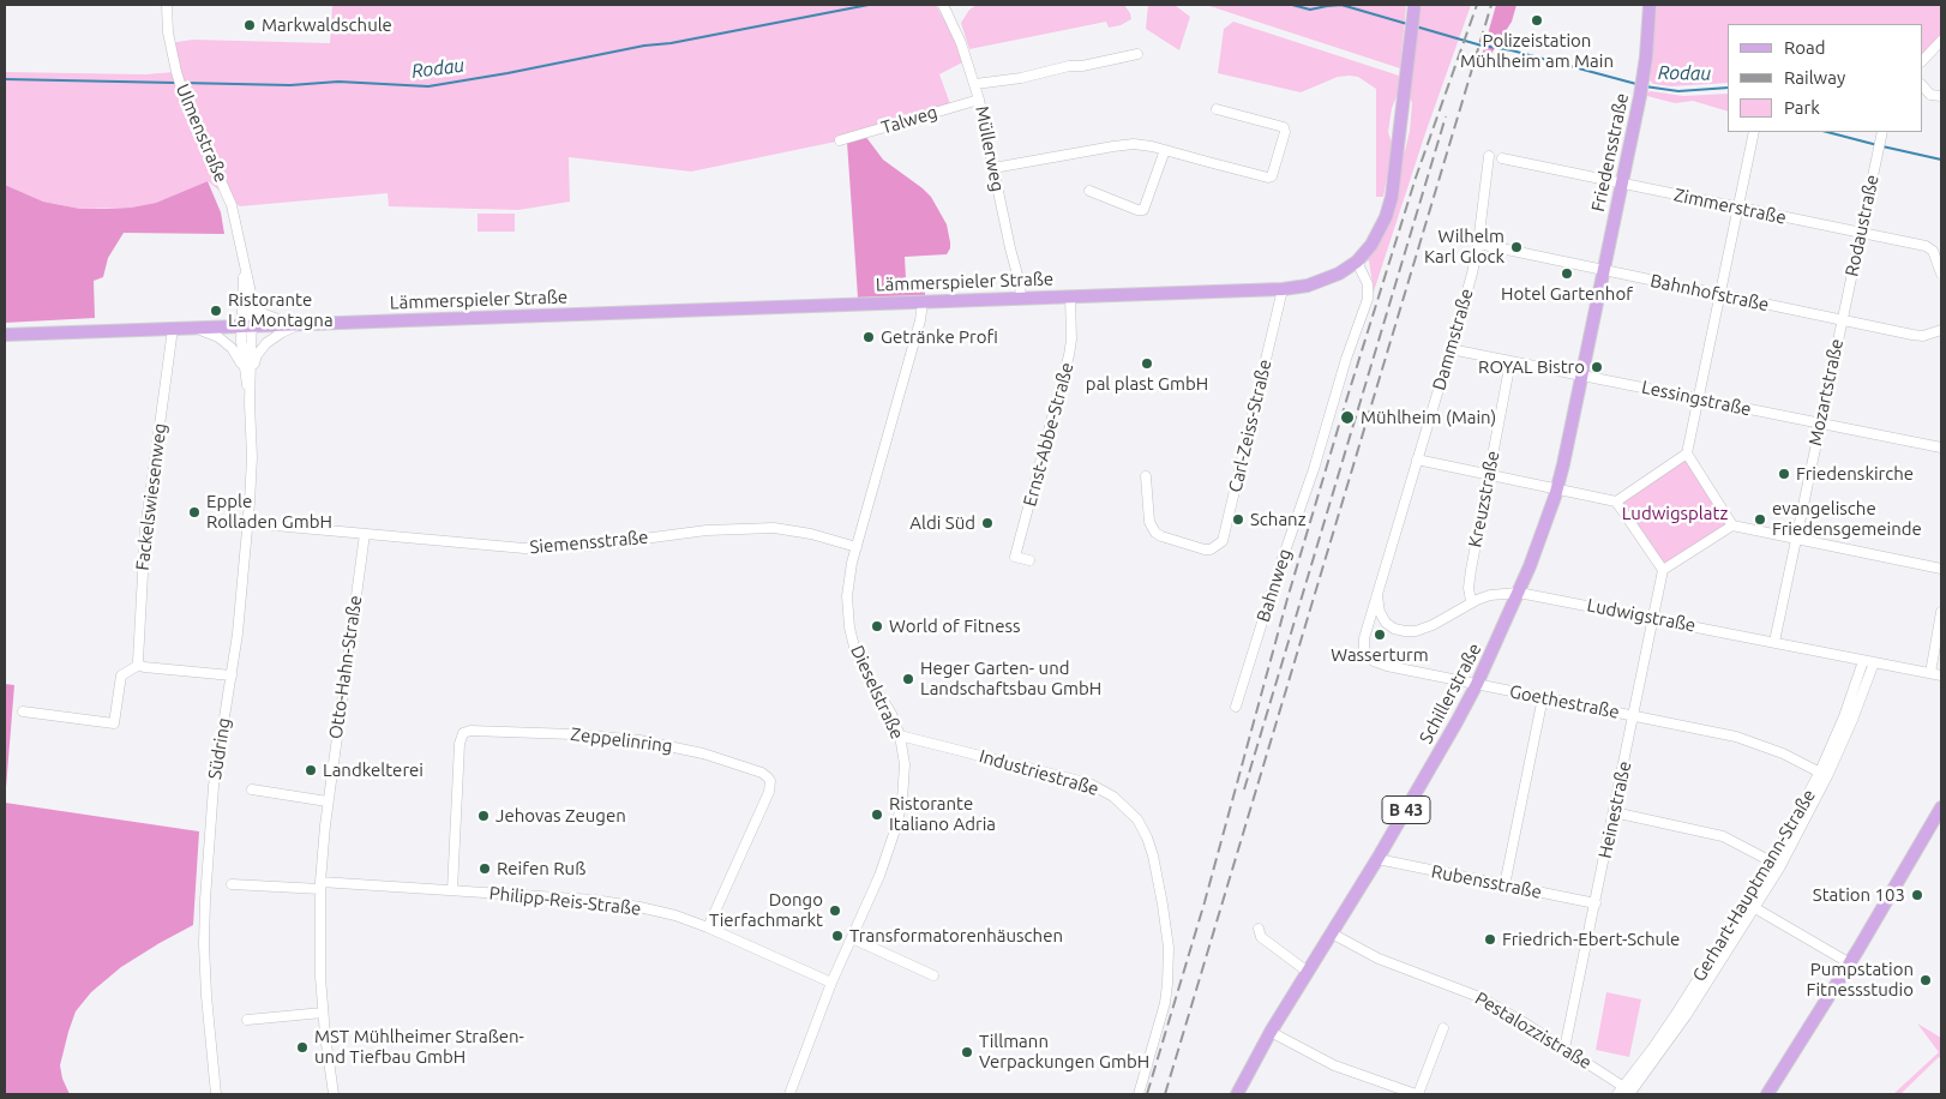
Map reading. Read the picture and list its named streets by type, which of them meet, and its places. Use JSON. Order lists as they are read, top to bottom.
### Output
{
  "streets": {
    "main road": [
      "Friedensstraße",
      "Lämmerspieler Straße",
      "Schillerstraße",
      "B 43"
    ],
    "street": [
      "Talweg",
      "Ulmenstraße",
      "Müllerweg",
      "Zimmerstraße",
      "Rodaustraße",
      "Bahnhofstraße",
      "Dammstraße",
      "Mozartstraße",
      "Lessingstraße",
      "Carl-Zeiss-Straße",
      "Ernst-Abbe-Straße",
      "Fackelswiesenweg",
      "Kreuzstraße",
      "Siemensstraße",
      "Bahnweg",
      "Ludwigstraße",
      "Otto-Hahn-Straße",
      "Dieselstraße",
      "Goethestraße",
      "Zeppelinring",
      "Südring",
      "Industriestraße",
      "Heinestraße",
      "Rubensstraße",
      "Gerhart-Hauptmann-Straße",
      "Philipp-Reis-Straße",
      "Pestalozzistraße"
    ]
  },
  "crossings": [
    ["Talweg", "Müllerweg"],
    ["Ulmenstraße", "Lämmerspieler Straße"],
    ["Ulmenstraße", "Südring"],
    ["Müllerweg", "Lämmerspieler Straße"],
    ["Friedensstraße", "Zimmerstraße"],
    ["Friedensstraße", "Bahnhofstraße"],
    ["Friedensstraße", "Schillerstraße"],
    ["Zimmerstraße", "Rodaustraße"],
    ["Rodaustraße", "Bahnhofstraße"],
    ["Rodaustraße", "Mozartstraße"],
    ["Lämmerspieler Straße", "Carl-Zeiss-Straße"],
    ["Lämmerspieler Straße", "Ernst-Abbe-Straße"],
    ["Lämmerspieler Straße", "Fackelswiesenweg"],
    ["Lämmerspieler Straße", "Bahnweg"],
    ["Lämmerspieler Straße", "Dieselstraße"],
    ["Lämmerspieler Straße", "Südring"],
    ["Bahnhofstraße", "Dammstraße"],
    ["Bahnhofstraße", "Mozartstraße"],
    ["Bahnhofstraße", "Schillerstraße"],
    ["Dammstraße", "Lessingstraße"],
    ["Dammstraße", "Ludwigstraße"],
    ["Dammstraße", "Goethestraße"],
    ["Mozartstraße", "Lessingstraße"],
    ["Mozartstraße", "Ludwigstraße"],
    ["Lessingstraße", "Kreuzstraße"],
    ["Lessingstraße", "Schillerstraße"],
    ["Kreuzstraße", "Ludwigstraße"],
    ["Siemensstraße", "Otto-Hahn-Straße"],
    ["Siemensstraße", "Dieselstraße"],
    ["Siemensstraße", "Südring"],
    ["Ludwigstraße", "Schillerstraße"],
    ["Ludwigstraße", "Goethestraße"],
    ["Ludwigstraße", "Heinestraße"],
    ["Ludwigstraße", "Gerhart-Hauptmann-Straße"],
    ["Otto-Hahn-Straße", "Philipp-Reis-Straße"],
    ["Dieselstraße", "Industriestraße"],
    ["Dieselstraße", "Philipp-Reis-Straße"],
    ["Schillerstraße", "Goethestraße"],
    ["Schillerstraße", "Rubensstraße"],
    ["Schillerstraße", "Pestalozzistraße"],
    ["Goethestraße", "Heinestraße"],
    ["Goethestraße", "Gerhart-Hauptmann-Straße"],
    ["Zeppelinring", "Philipp-Reis-Straße"],
    ["Heinestraße", "Rubensstraße"],
    ["Heinestraße", "Pestalozzistraße"],
    ["Gerhart-Hauptmann-Straße", "Pestalozzistraße"]
  ],
  "water": ["Rodau"],
  "parks": ["Ludwigsplatz"],
  "places": [
    "Polizeistation Mühlheim am Main",
    "Markwaldschule",
    "Wilhelm Karl Glock",
    "Hotel Gartenhof",
    "Ristorante La Montagna",
    "Getränke Profi",
    "pal plast GmbH",
    "ROYAL Bistro",
    "Mühlheim (Main)",
    "Friedenskirche",
    "Epple Rolladen GmbH",
    "Schanz",
    "evangelische Friedensgemeinde",
    "Aldi Süd",
    "World of Fitness",
    "Wasserturm",
    "Heger Garten- und Landschaftsbau GmbH",
    "Landkelterei",
    "Ristorante Italiano Adria",
    "Jehovas Zeugen",
    "Reifen Ruß",
    "Station 103",
    "Dongo Tierfachmarkt",
    "Transformatorenhäuschen",
    "Friedrich-Ebert-Schule",
    "Pumpstation Fitnessstudio",
    "MST Mühlheimer Straßen- und Tiefbau GmbH",
    "Tillmann Verpackungen GmbH"
  ],
  "legend": ["Road", "Railway", "Park"]
}
